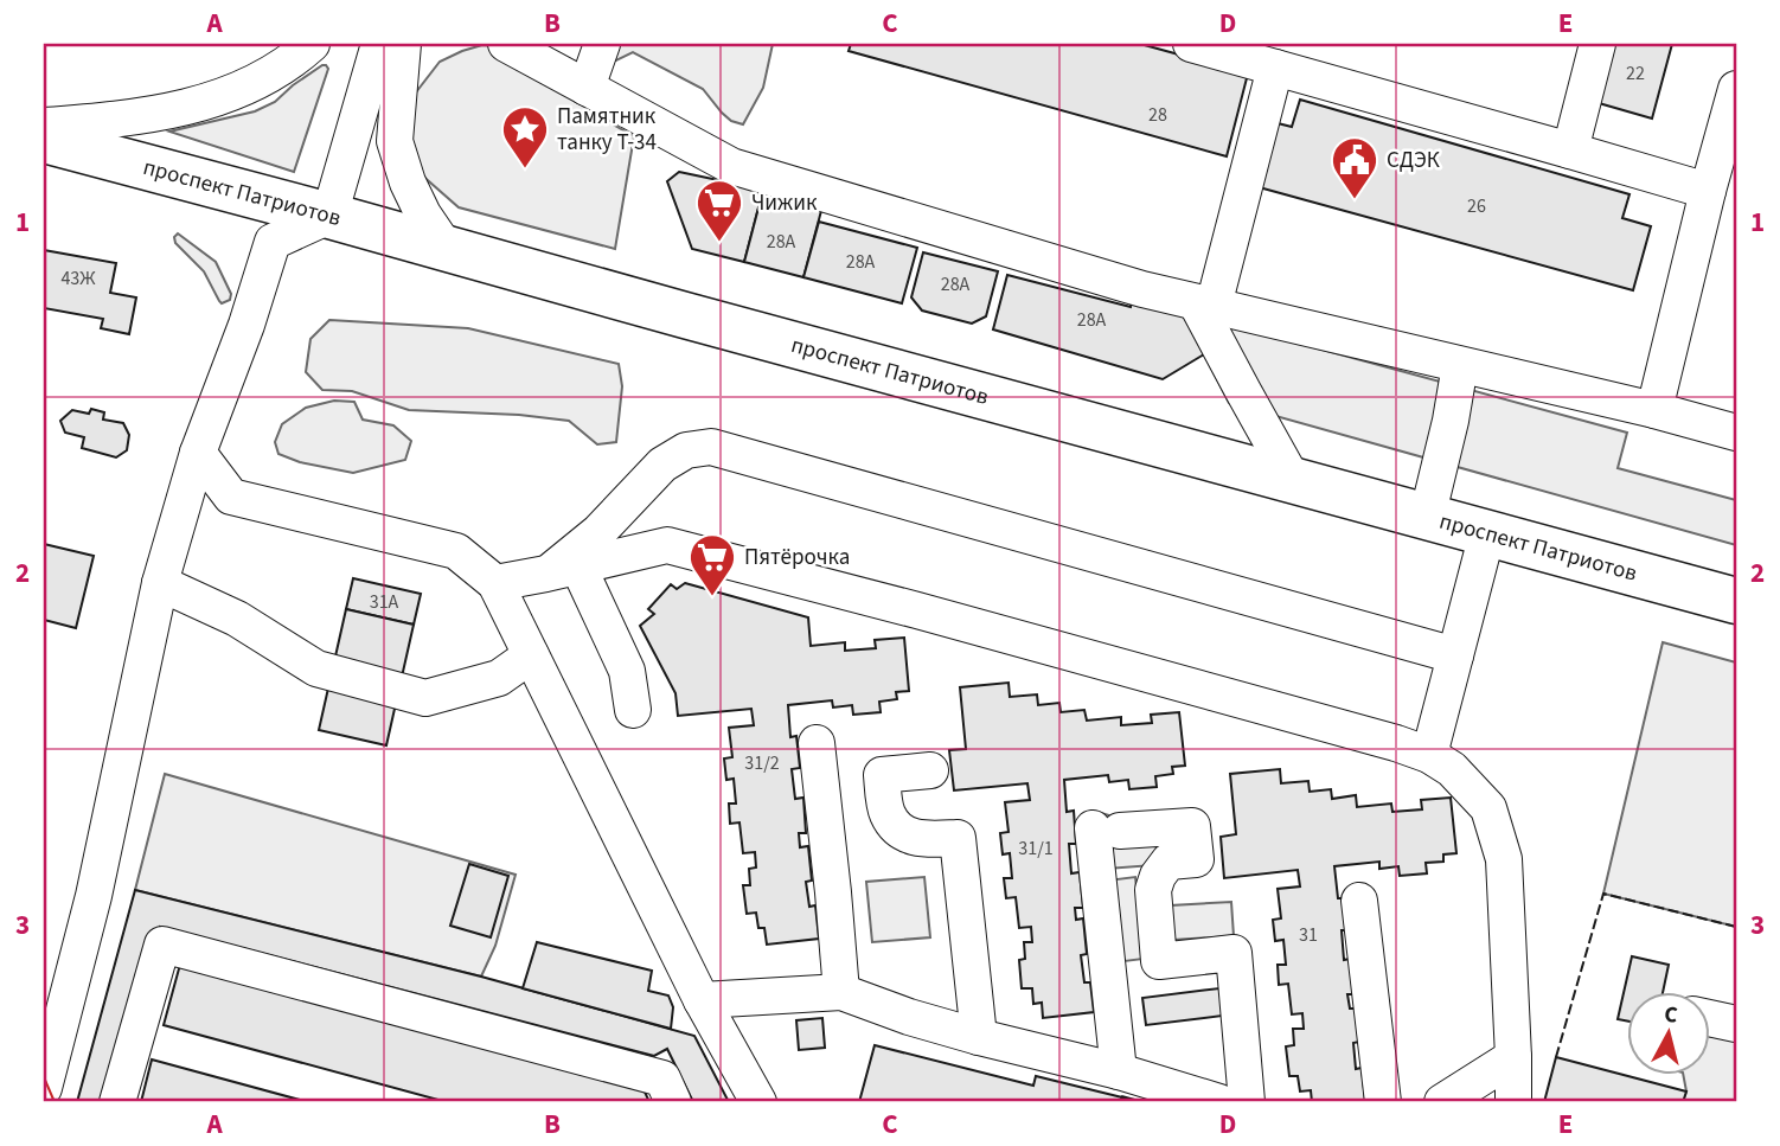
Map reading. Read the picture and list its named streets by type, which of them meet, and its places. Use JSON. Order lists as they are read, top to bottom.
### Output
{
  "streets": {
    "highway": ["проспект Патриотов"]
  },
  "places": {
    "place": ["Памятник танку Т-34"],
    "public building": ["СДЭК"],
    "supermarket": ["Чижик", "Пятёрочка"]
  },
  "house_numbers": [
    "22",
    "28",
    "26",
    "28А",
    "28А",
    "43Ж",
    "28А",
    "28А",
    "31А",
    "31/2",
    "31/1",
    "31"
  ],
  "north": "top",
  "grid": {
    "columns": [
      "A",
      "B",
      "C",
      "D",
      "E"
    ],
    "rows": ["1", "2", "3"]
  }
}
